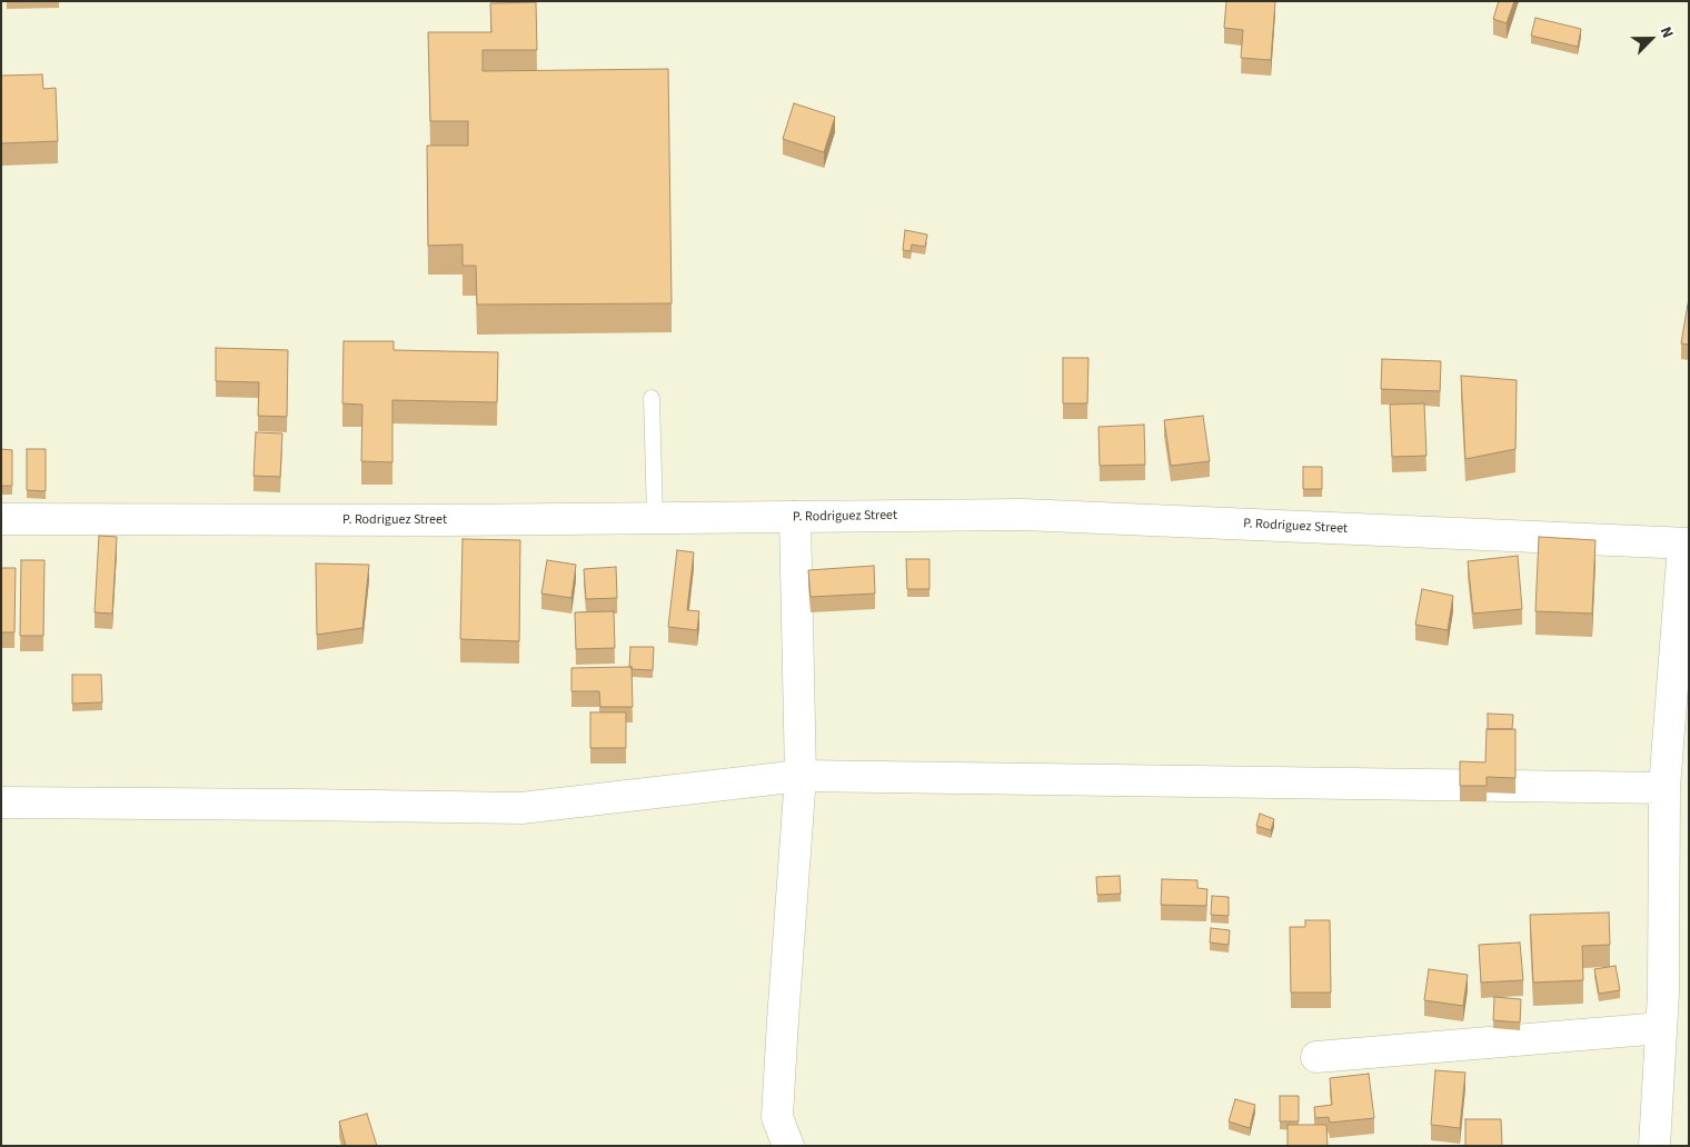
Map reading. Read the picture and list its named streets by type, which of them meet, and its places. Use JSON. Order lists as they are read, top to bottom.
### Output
{
  "streets": {
    "street": ["P. Rodriguez Street"]
  },
  "north": "top right"
}
